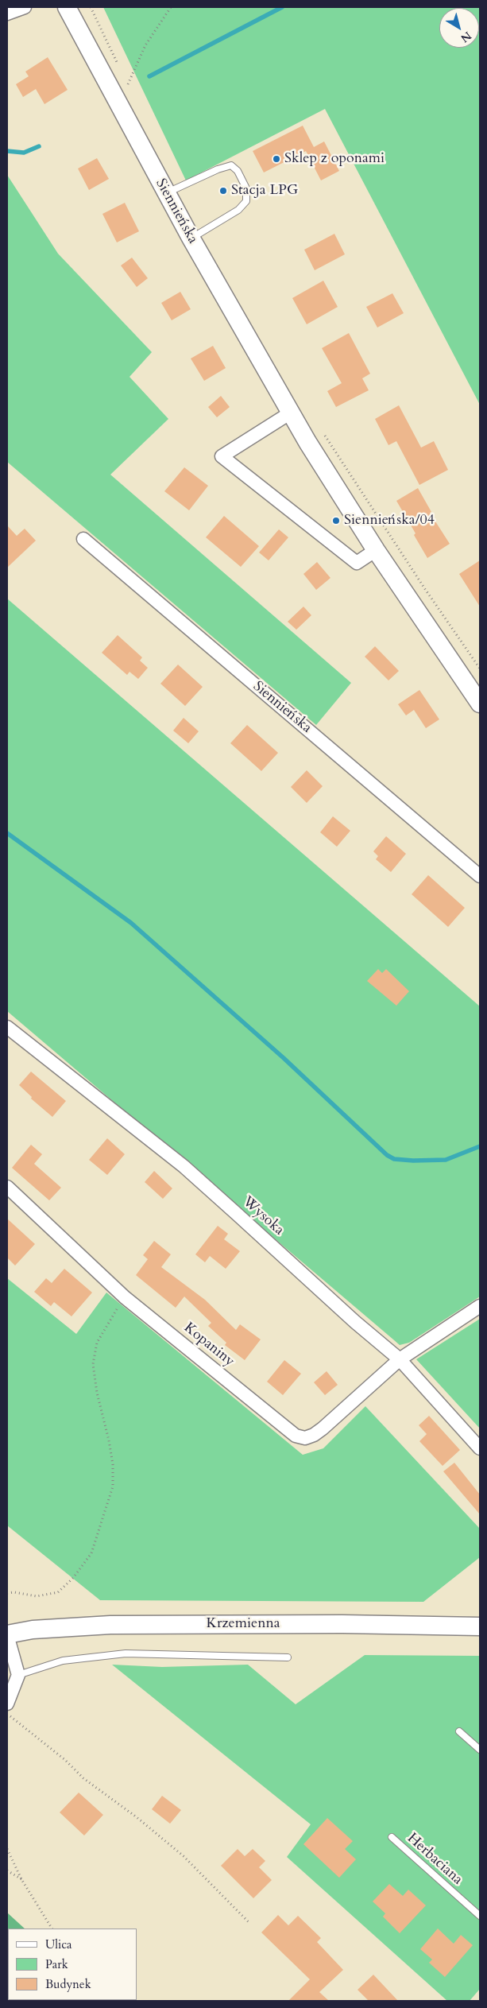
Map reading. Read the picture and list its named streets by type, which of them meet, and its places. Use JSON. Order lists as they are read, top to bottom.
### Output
{
  "streets": {
    "main road": ["Siennieńska", "Krzemienna"],
    "street": ["Wysoka", "Kopaniny"],
    "lane": ["Herbaciana"]
  },
  "crossings": [
    ["Wysoka", "Kopaniny"]
  ],
  "places": ["Sklep z oponami", "Stacja LPG", "Siennieńska/04"],
  "legend": ["Ulica", "Park", "Budynek"],
  "north": "bottom right"
}
